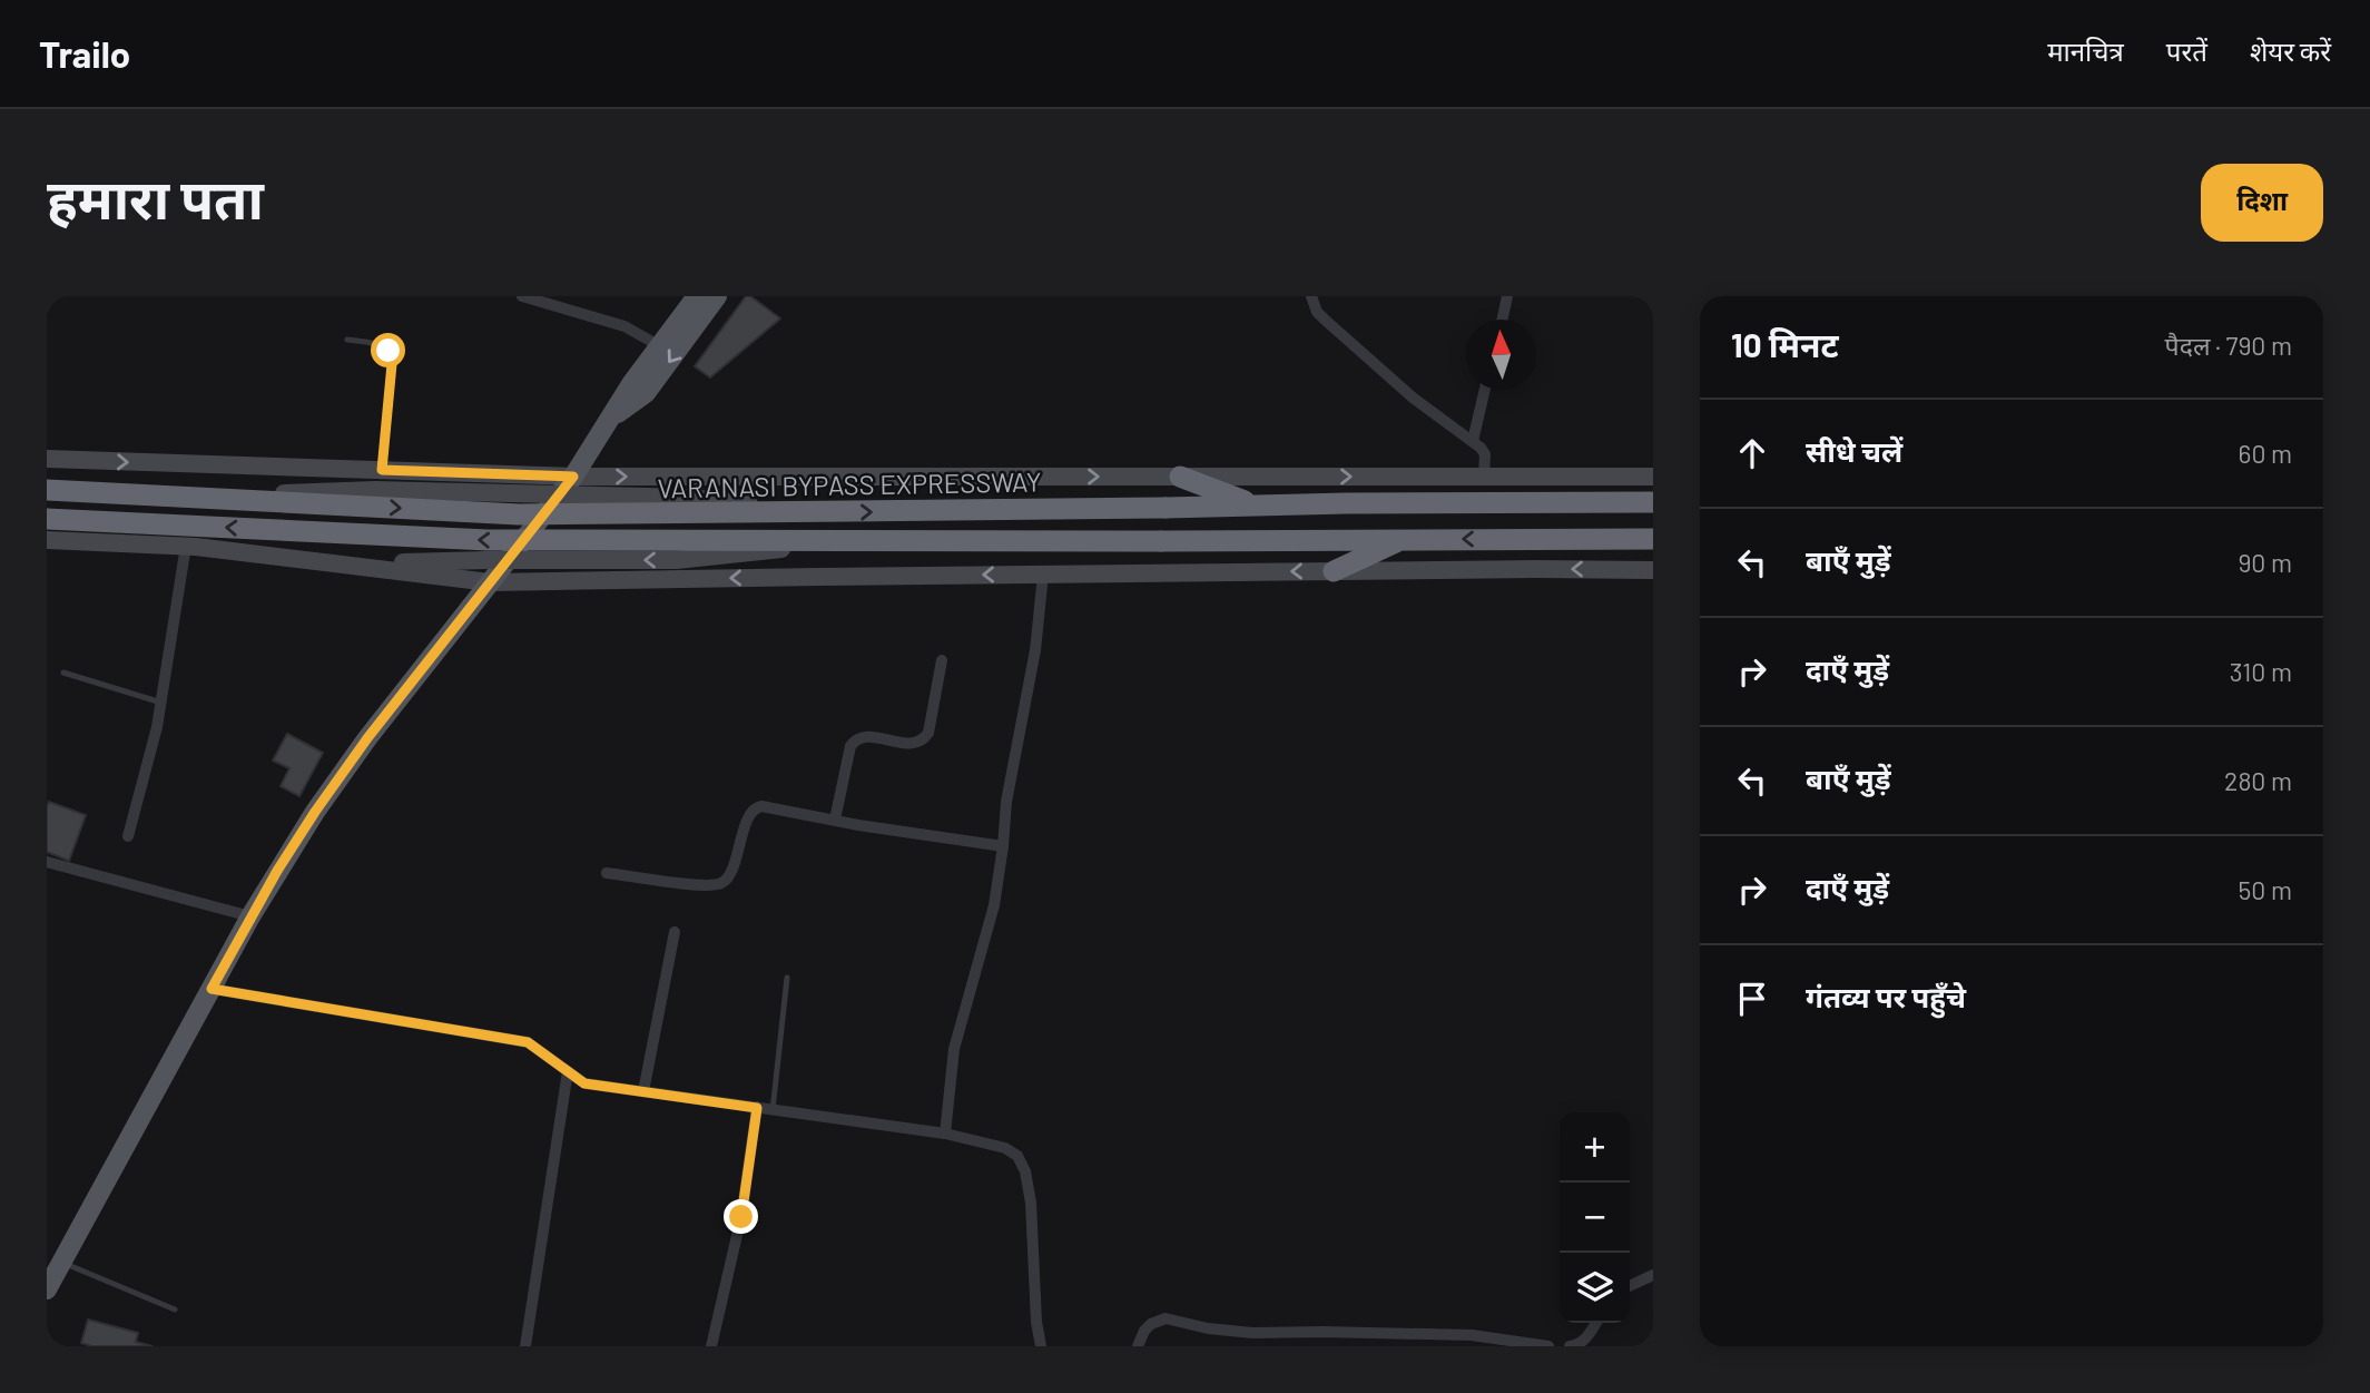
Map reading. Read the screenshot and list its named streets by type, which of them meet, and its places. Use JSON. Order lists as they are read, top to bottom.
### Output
{
  "streets": {
    "highway": ["VARANASI BYPASS EXPRESSWAY"]
  },
  "north": "top",
  "page": {
    "header": "Trailo",
    "nav": ["मानचित्र", "परतें", "शेयर करें"],
    "buttons": "दिशा",
    "title": "हमारा पता",
    "heading": ["10 मिनट", "पैदल · 790 m"],
    "list": [
      ["सीधे चलें", "60 m"],
      ["बाएँ मुड़ें", "90 m"],
      ["दाएँ मुड़ें", "310 m"],
      ["बाएँ मुड़ें", "280 m"],
      ["दाएँ मुड़ें", "50 m"],
      "गंतव्य पर पहुँचे"
    ],
    "map_buttons": ["+", "−"]
  }
}
